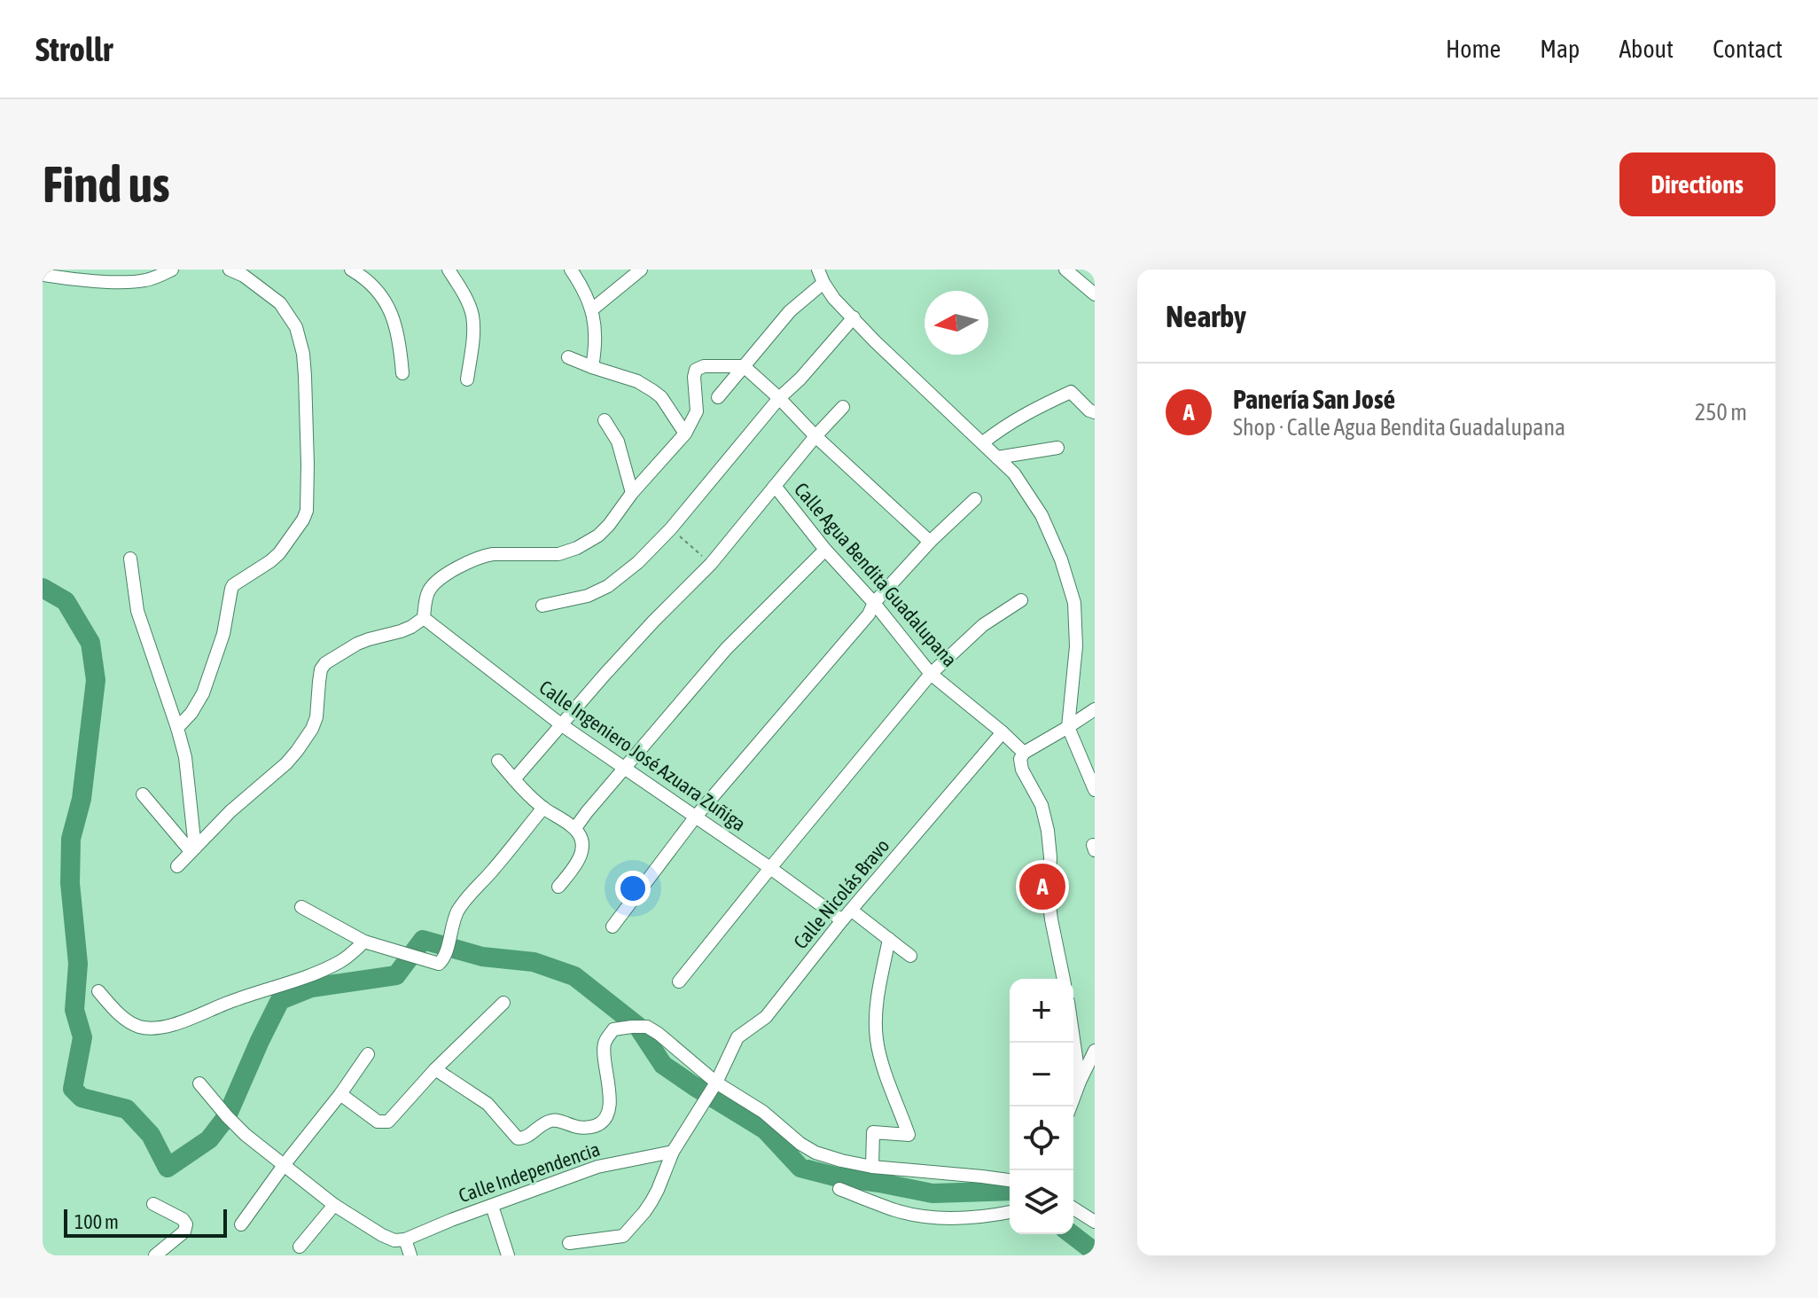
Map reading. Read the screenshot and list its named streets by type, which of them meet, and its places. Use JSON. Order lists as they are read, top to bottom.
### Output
{
  "streets": {
    "street": [
      "Calle Agua Bendita Guadalupana",
      "Calle Ingeniero José Azuara Zuñiga",
      "Calle Nicolás Bravo",
      "Calle Independencia"
    ]
  },
  "crossings": [
    ["Calle Agua Bendita Guadalupana", "Calle Nicolás Bravo"],
    ["Calle Ingeniero José Azuara Zuñiga", "Calle Nicolás Bravo"]
  ],
  "scale_bar": "100 m",
  "north": "left",
  "page": {
    "header": "Strollr",
    "nav": [
      "Home",
      "Map",
      "About",
      "Contact"
    ],
    "buttons": "Directions",
    "title": "Find us",
    "heading": "Nearby",
    "list": [
      {
        "mark": "A",
        "name": "Panería San José",
        "note": "Shop · Calle Agua Bendita Guadalupana",
        "value": "250 m"
      }
    ],
    "pins": "A",
    "map_buttons": ["+", "−"],
    "scale": "100 m"
  }
}
